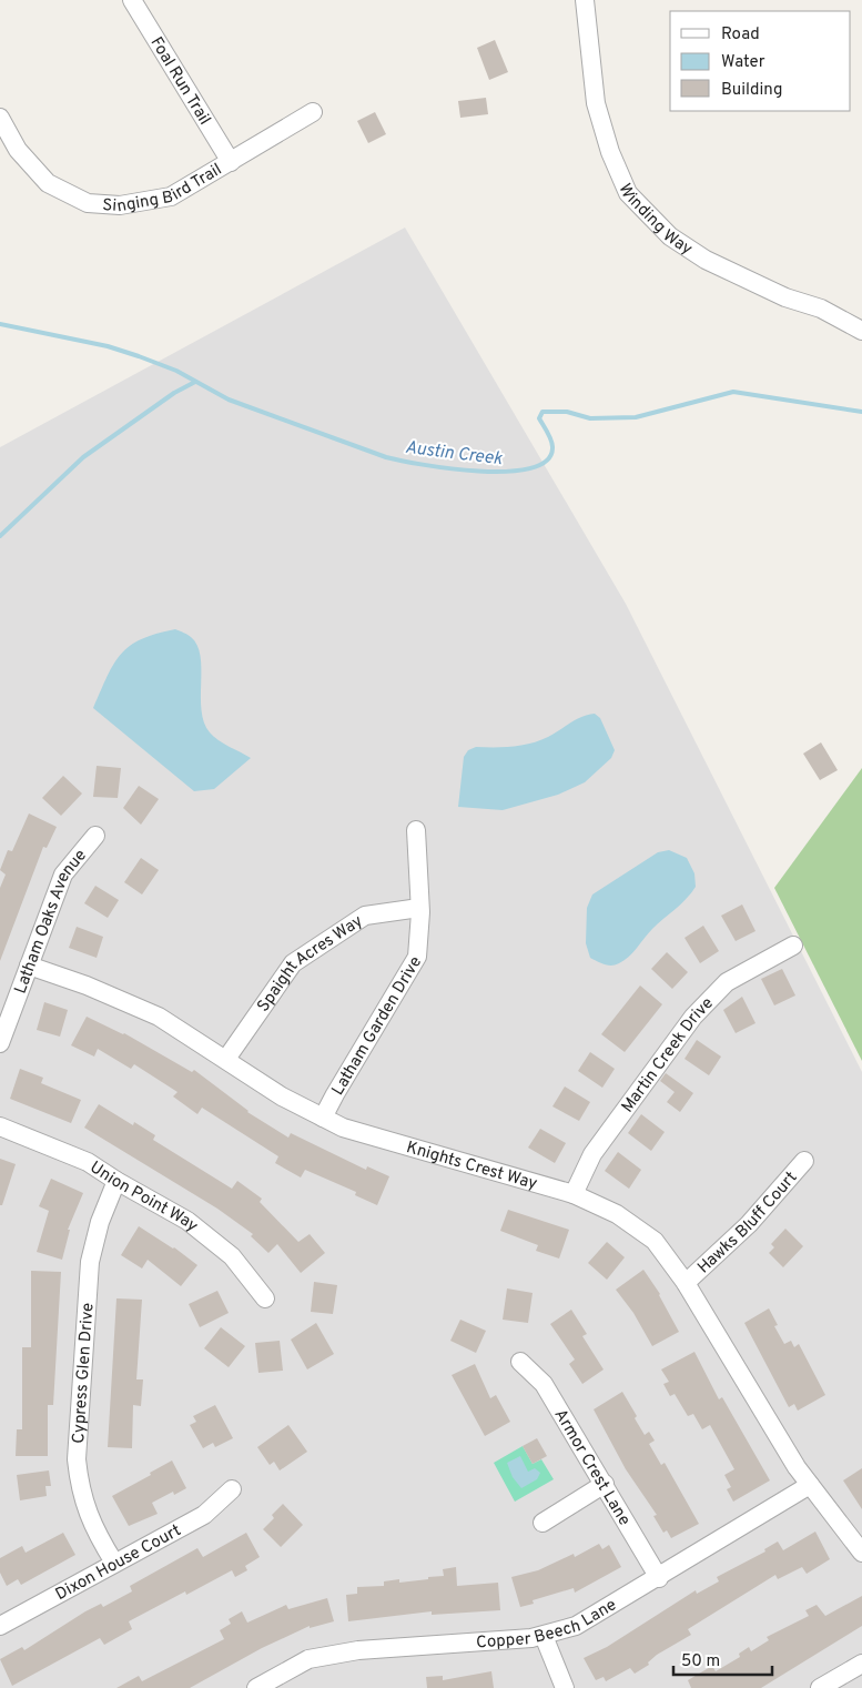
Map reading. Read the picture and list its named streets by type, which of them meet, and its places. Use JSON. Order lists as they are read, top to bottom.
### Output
{
  "streets": {
    "street": [
      "Foal Run Trail",
      "Singing Bird Trail",
      "Winding Way",
      "Latham Oaks Avenue",
      "Spaight Acres Way",
      "Latham Garden Drive",
      "Martin Creek Drive",
      "Knights Crest Way",
      "Union Point Way",
      "Hawks Bluff Court",
      "Cypress Glen Drive",
      "Armor Crest Lane",
      "Dixon House Court",
      "Copper Beech Lane"
    ]
  },
  "crossings": [
    ["Foal Run Trail", "Singing Bird Trail"],
    ["Latham Oaks Avenue", "Knights Crest Way"],
    ["Spaight Acres Way", "Latham Garden Drive"],
    ["Spaight Acres Way", "Knights Crest Way"],
    ["Latham Garden Drive", "Knights Crest Way"],
    ["Martin Creek Drive", "Knights Crest Way"],
    ["Knights Crest Way", "Hawks Bluff Court"],
    ["Knights Crest Way", "Copper Beech Lane"],
    ["Union Point Way", "Cypress Glen Drive"],
    ["Cypress Glen Drive", "Dixon House Court"],
    ["Armor Crest Lane", "Copper Beech Lane"]
  ],
  "water": ["Austin Creek"],
  "legend": ["Road", "Water", "Building"],
  "scale_bar": "50 m"
}
